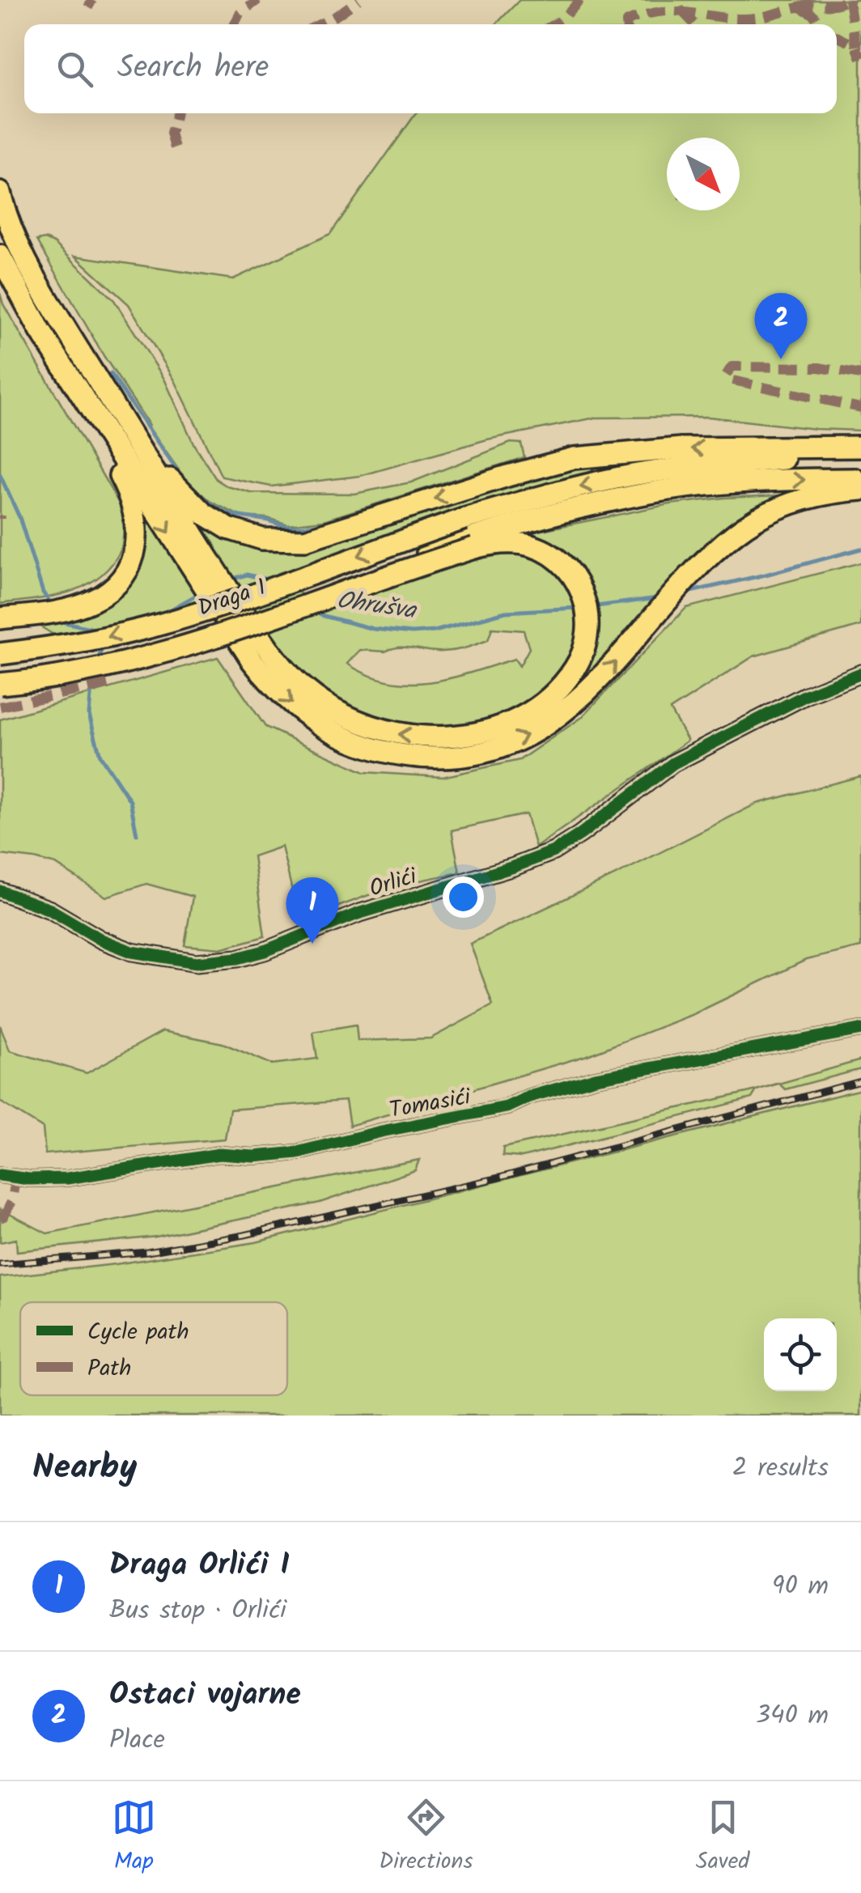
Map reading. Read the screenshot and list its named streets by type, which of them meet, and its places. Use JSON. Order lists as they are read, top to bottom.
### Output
{
  "streets": {
    "highway": ["Draga 1"],
    "street": ["Orlići", "Tomasići"]
  },
  "water": ["Ohrušva"],
  "legend": ["Cycle path", "Path"],
  "north": "bottom right",
  "page": {
    "search": "Search here",
    "pins": ["2", "1"],
    "heading": ["Nearby", "2 results"],
    "list": [
      {
        "mark": "1",
        "name": "Draga Orlići I",
        "note": "Bus stop · Orlići",
        "value": "90 m"
      },
      {
        "mark": "2",
        "name": "Ostaci vojarne",
        "note": "Place",
        "value": "340 m"
      }
    ],
    "nav": ["Map", "Directions", "Saved"]
  }
}
